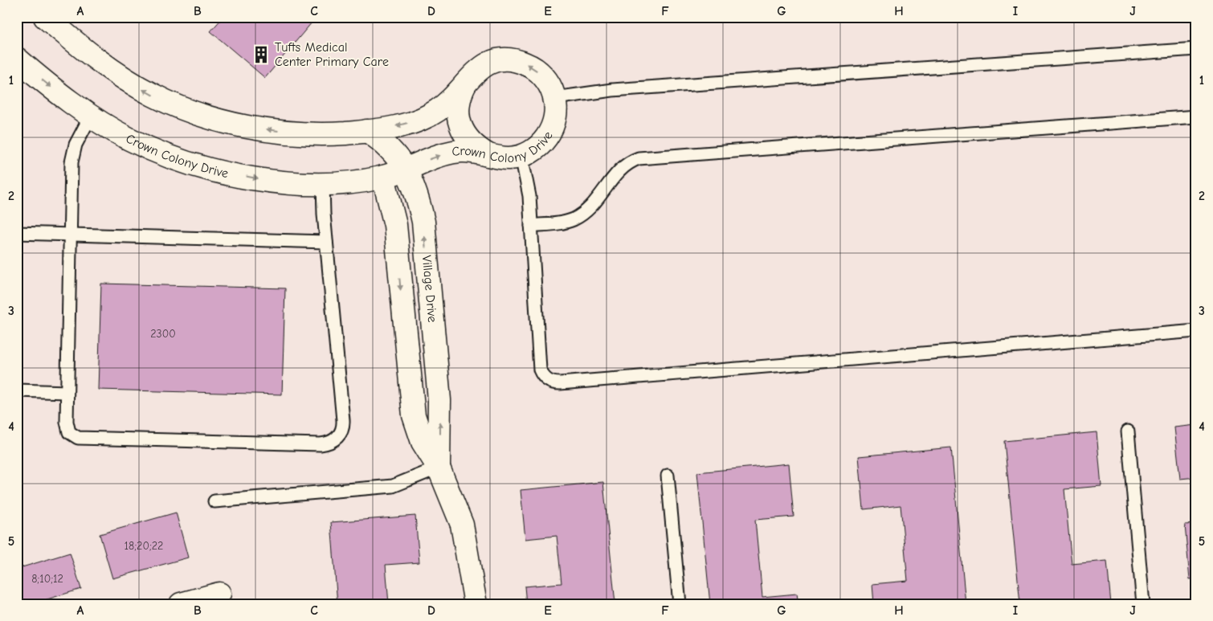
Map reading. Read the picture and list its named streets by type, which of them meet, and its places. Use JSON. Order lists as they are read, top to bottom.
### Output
{
  "streets": {
    "street": ["Crown Colony Drive", "Village Drive"]
  },
  "crossings": [
    ["Crown Colony Drive", "Village Drive"]
  ],
  "places": {
    "building": ["Tufts Medical Center Primary Care"]
  },
  "house_numbers": ["2300", "18;20;22", "8;10;12"],
  "grid": {
    "columns": [
      "A",
      "B",
      "C",
      "D",
      "E",
      "F",
      "G",
      "H",
      "I",
      "J"
    ],
    "rows": [
      "1",
      "2",
      "3",
      "4",
      "5"
    ]
  }
}
